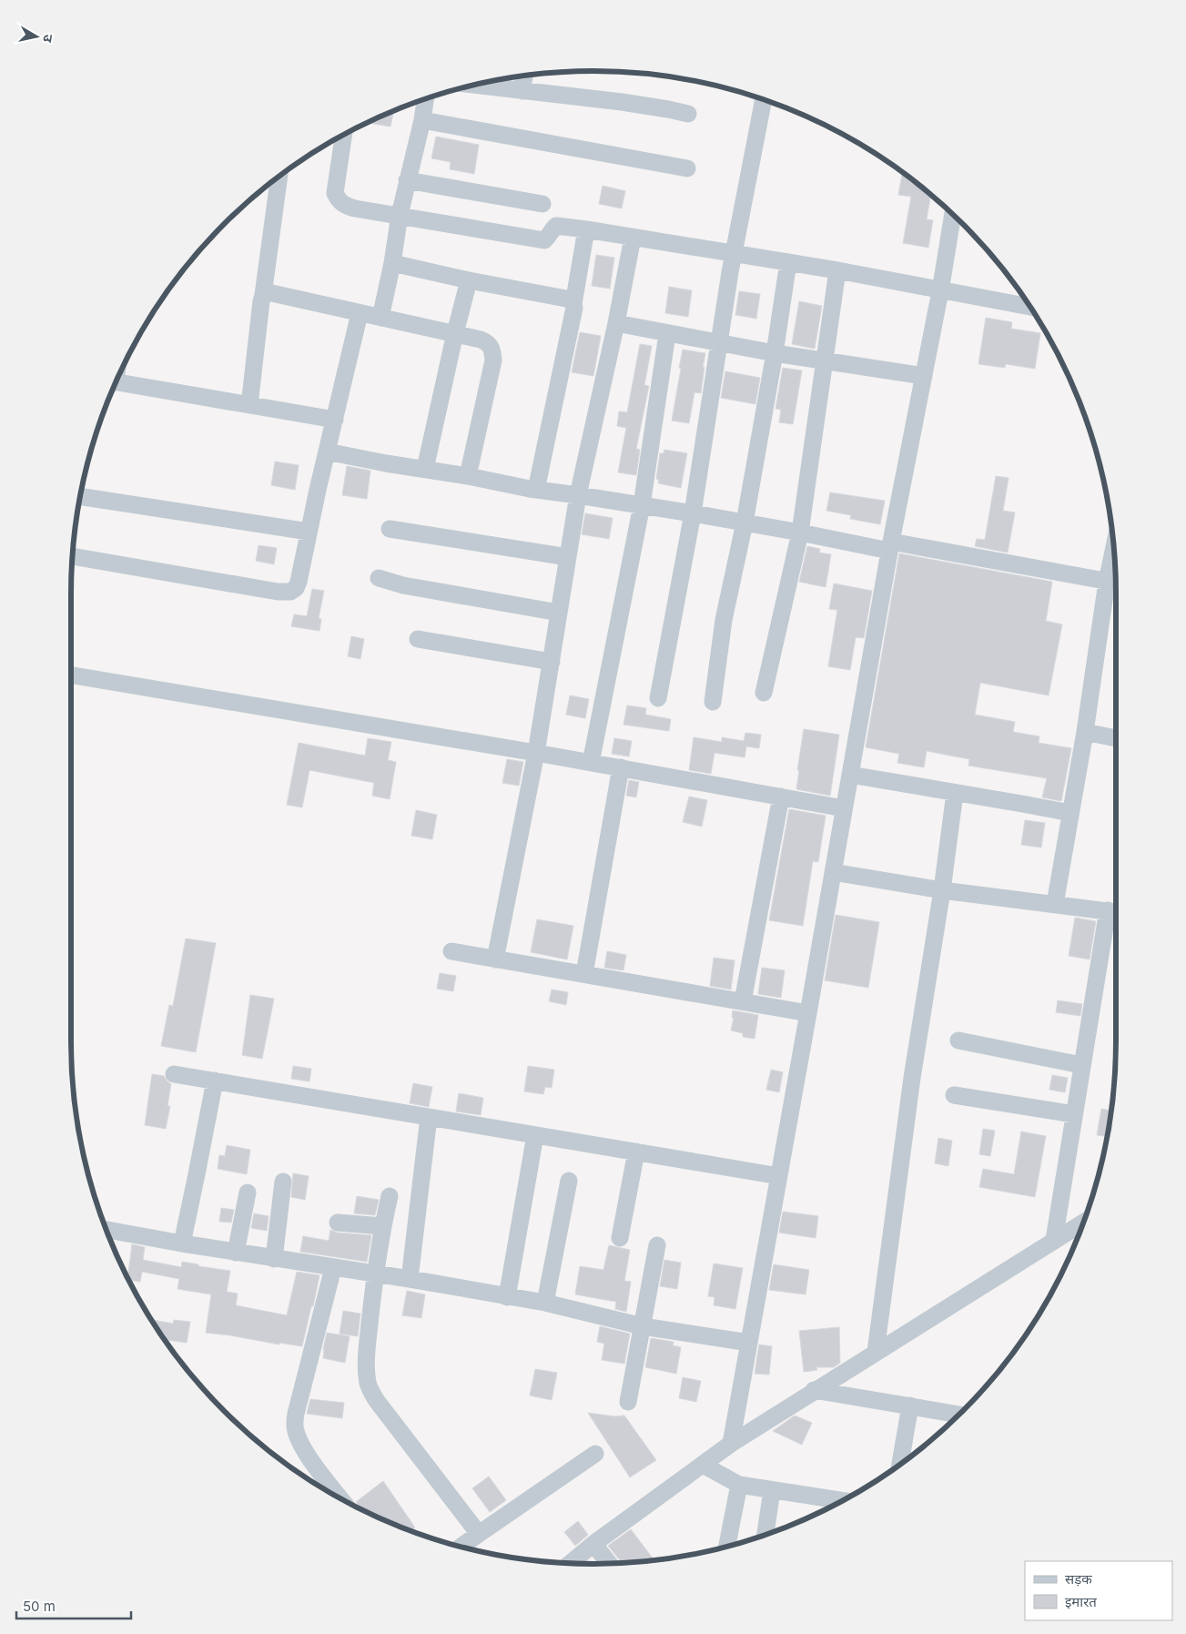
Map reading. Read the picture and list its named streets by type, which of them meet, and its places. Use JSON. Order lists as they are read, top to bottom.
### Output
{
  "legend": ["सड़क", "इमारत"],
  "scale_bar": "50 m",
  "north": "right"
}
